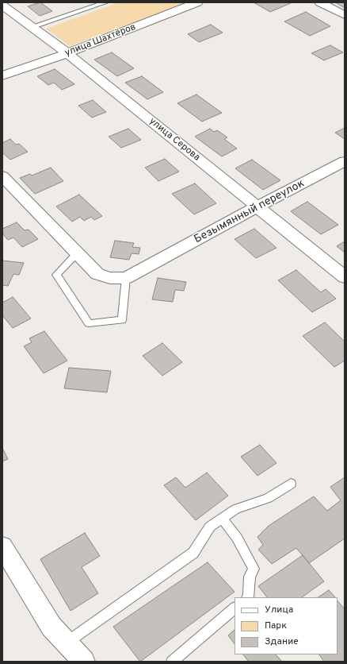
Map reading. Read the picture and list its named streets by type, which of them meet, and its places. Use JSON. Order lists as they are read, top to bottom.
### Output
{
  "streets": {
    "street": ["улица Шахтёров", "улица Серова", "Безымянный переулок"]
  },
  "crossings": [
    ["улица Шахтёров", "улица Серова"],
    ["улица Серова", "Безымянный переулок"]
  ],
  "legend": ["Улица", "Парк", "Здание"]
}
